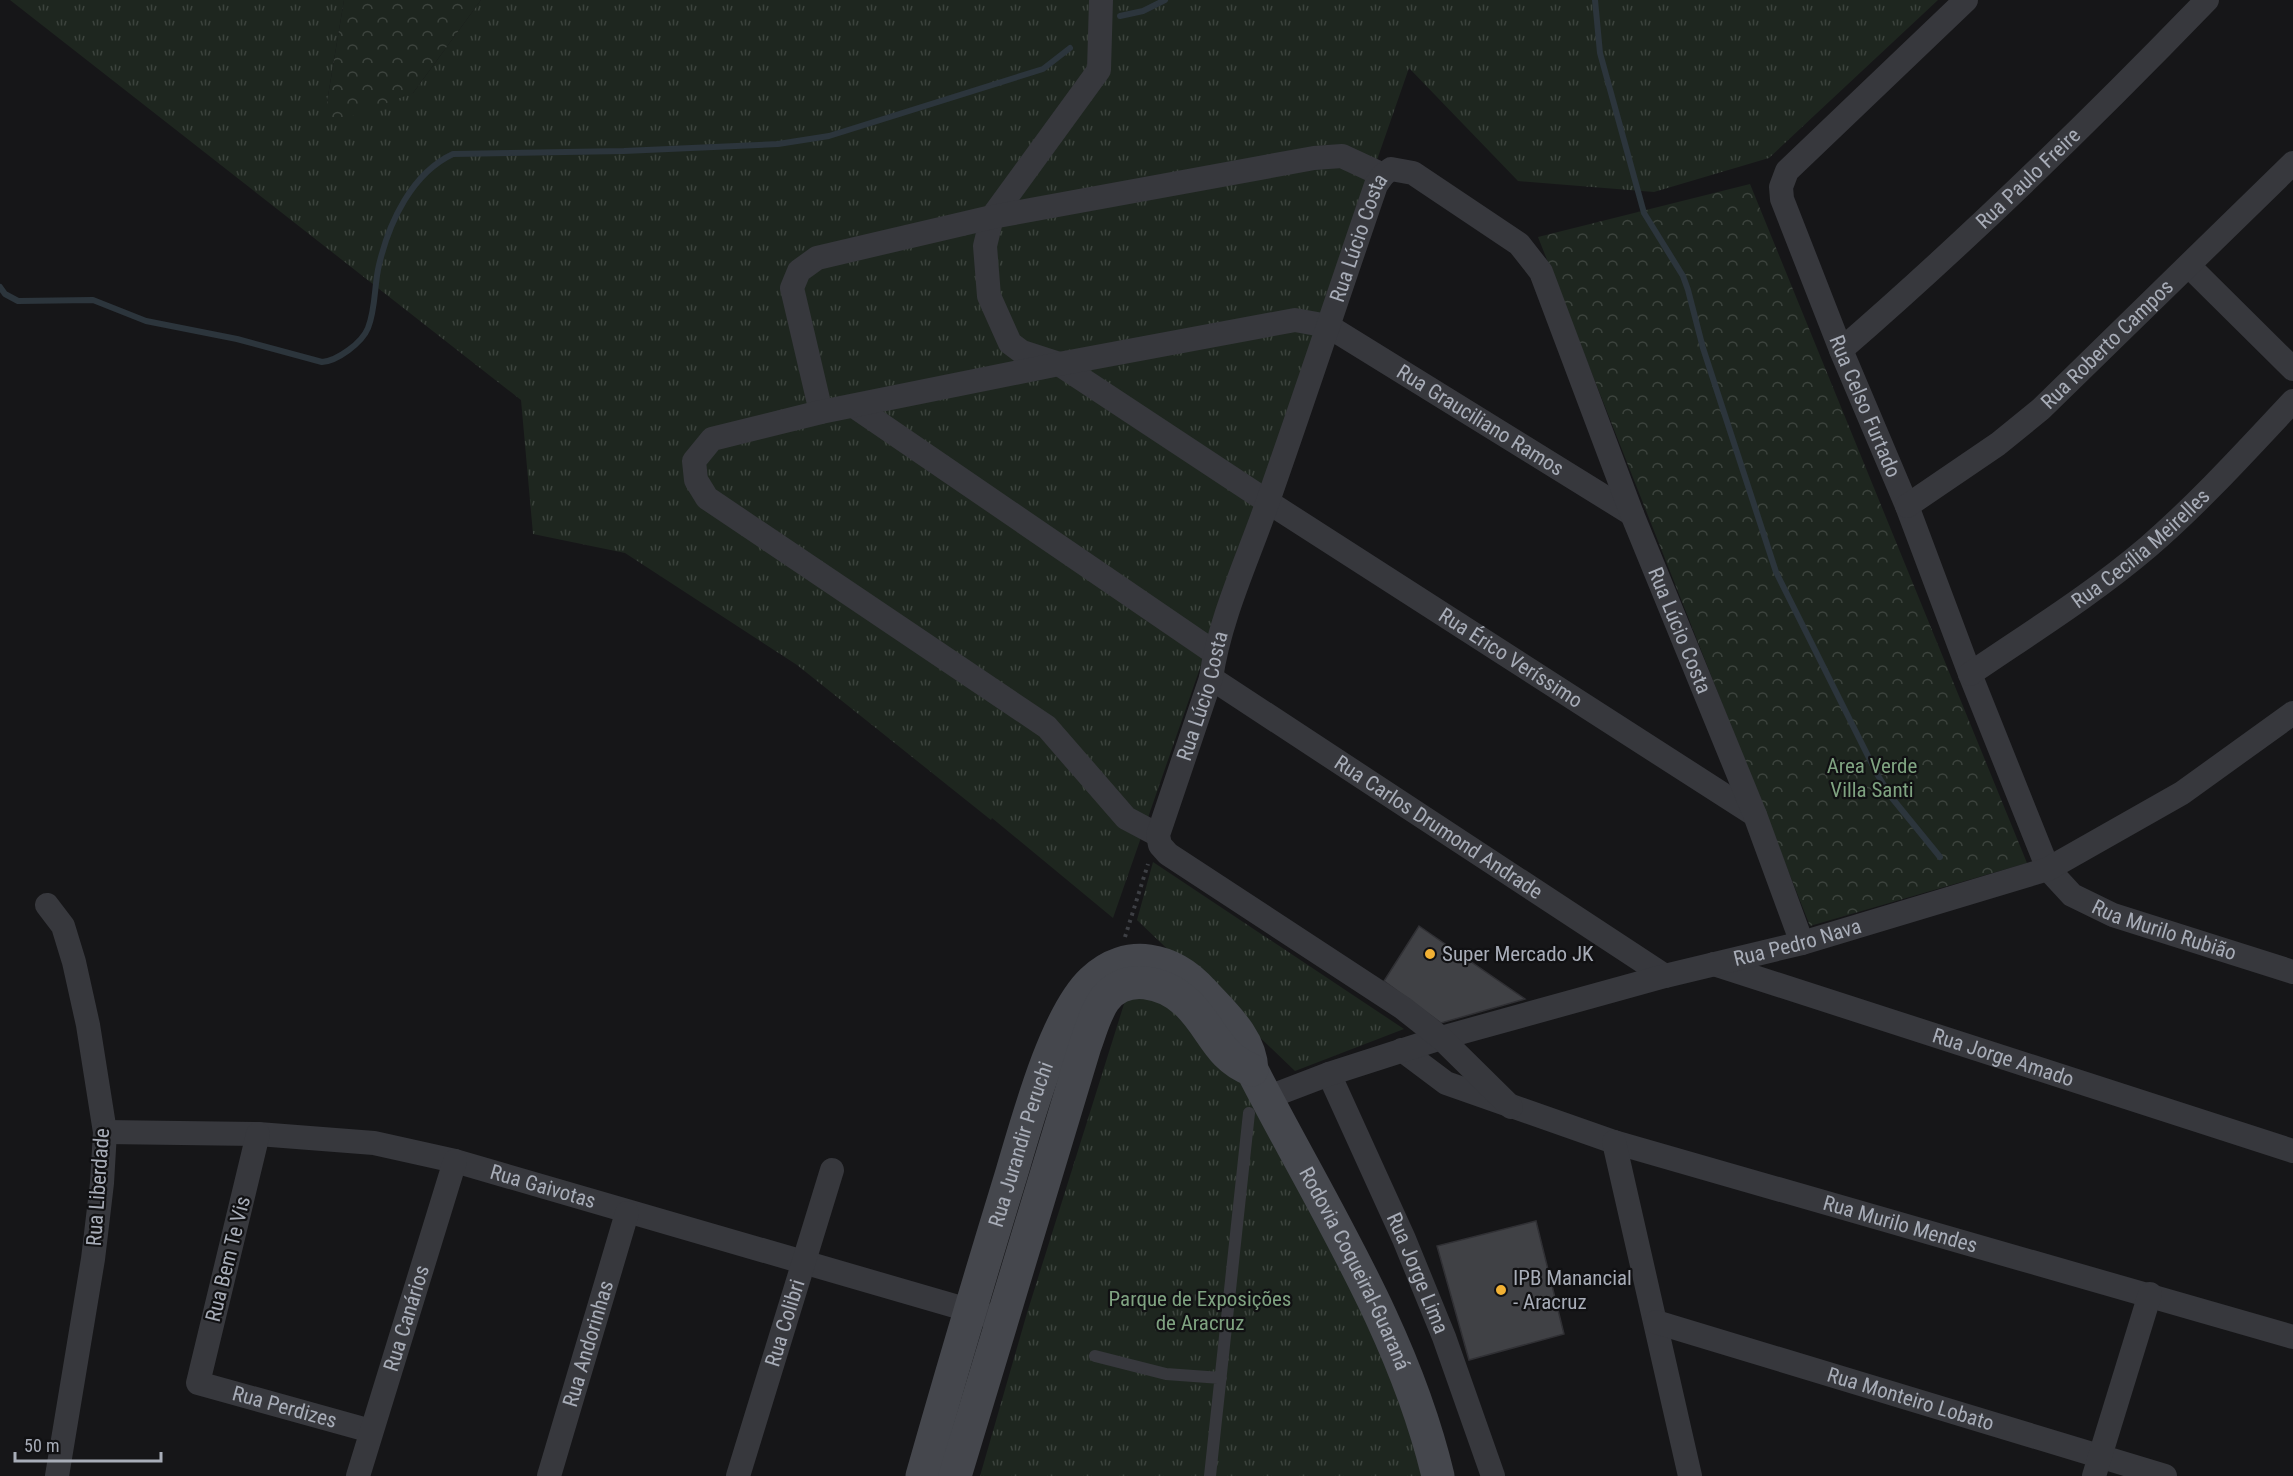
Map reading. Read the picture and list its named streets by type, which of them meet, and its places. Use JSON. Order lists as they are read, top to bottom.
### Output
{
  "streets": {
    "street": [
      "Rua Paulo Freire",
      "Rua Lúcio Costa",
      "Rua Roberto Campos",
      "Rua Celso Furtado",
      "Rua Grauciliano Ramos",
      "Rua Cecília Meirelles",
      "Rua Érico Veríssimo",
      "Rua Carlos Drumond Andrade",
      "Rua Murilo Rubião",
      "Rua Pedro Nava",
      "Rua Jorge Amado",
      "Rua Jurandir Peruchi",
      "Rua Liberdade",
      "Rua Gaivotas",
      "Rua Murilo Mendes",
      "Rua Bem Te Vis",
      "Rodovia Coqueiral-Guaraná",
      "Rua Jorge Lima",
      "Rua Canários",
      "Rua Colibri",
      "Rua Andorinhas",
      "Rua Monteiro Lobato",
      "Rua Perdizes"
    ]
  },
  "crossings": [
    ["Rua Paulo Freire", "Rua Celso Furtado"],
    ["Rua Lúcio Costa", "Rua Grauciliano Ramos"],
    ["Rua Lúcio Costa", "Rua Érico Veríssimo"],
    ["Rua Lúcio Costa", "Rua Carlos Drumond Andrade"],
    ["Rua Lúcio Costa", "Rua Pedro Nava"],
    ["Rua Roberto Campos", "Rua Celso Furtado"],
    ["Rua Celso Furtado", "Rua Cecília Meirelles"],
    ["Rua Celso Furtado", "Rua Murilo Rubião"],
    ["Rua Celso Furtado", "Rua Pedro Nava"],
    ["Rua Carlos Drumond Andrade", "Rua Pedro Nava"],
    ["Rua Murilo Rubião", "Rua Pedro Nava"],
    ["Rua Pedro Nava", "Rua Jorge Amado"],
    ["Rua Pedro Nava", "Rua Murilo Mendes"],
    ["Rua Pedro Nava", "Rodovia Coqueiral-Guaraná"],
    ["Rua Pedro Nava", "Rua Jorge Lima"],
    ["Rua Jurandir Peruchi", "Rua Gaivotas"],
    ["Rua Jurandir Peruchi", "Rodovia Coqueiral-Guaraná"],
    ["Rua Liberdade", "Rua Gaivotas"],
    ["Rua Gaivotas", "Rua Bem Te Vis"],
    ["Rua Gaivotas", "Rua Canários"],
    ["Rua Gaivotas", "Rua Colibri"],
    ["Rua Gaivotas", "Rua Andorinhas"],
    ["Rua Bem Te Vis", "Rua Perdizes"],
    ["Rua Canários", "Rua Perdizes"]
  ],
  "parks": ["Area Verde Villa Santi", "Parque de Exposições de Aracruz"],
  "places": ["Super Mercado JK", "IPB Manancial - Aracruz"],
  "scale_bar": "50 m"
}
